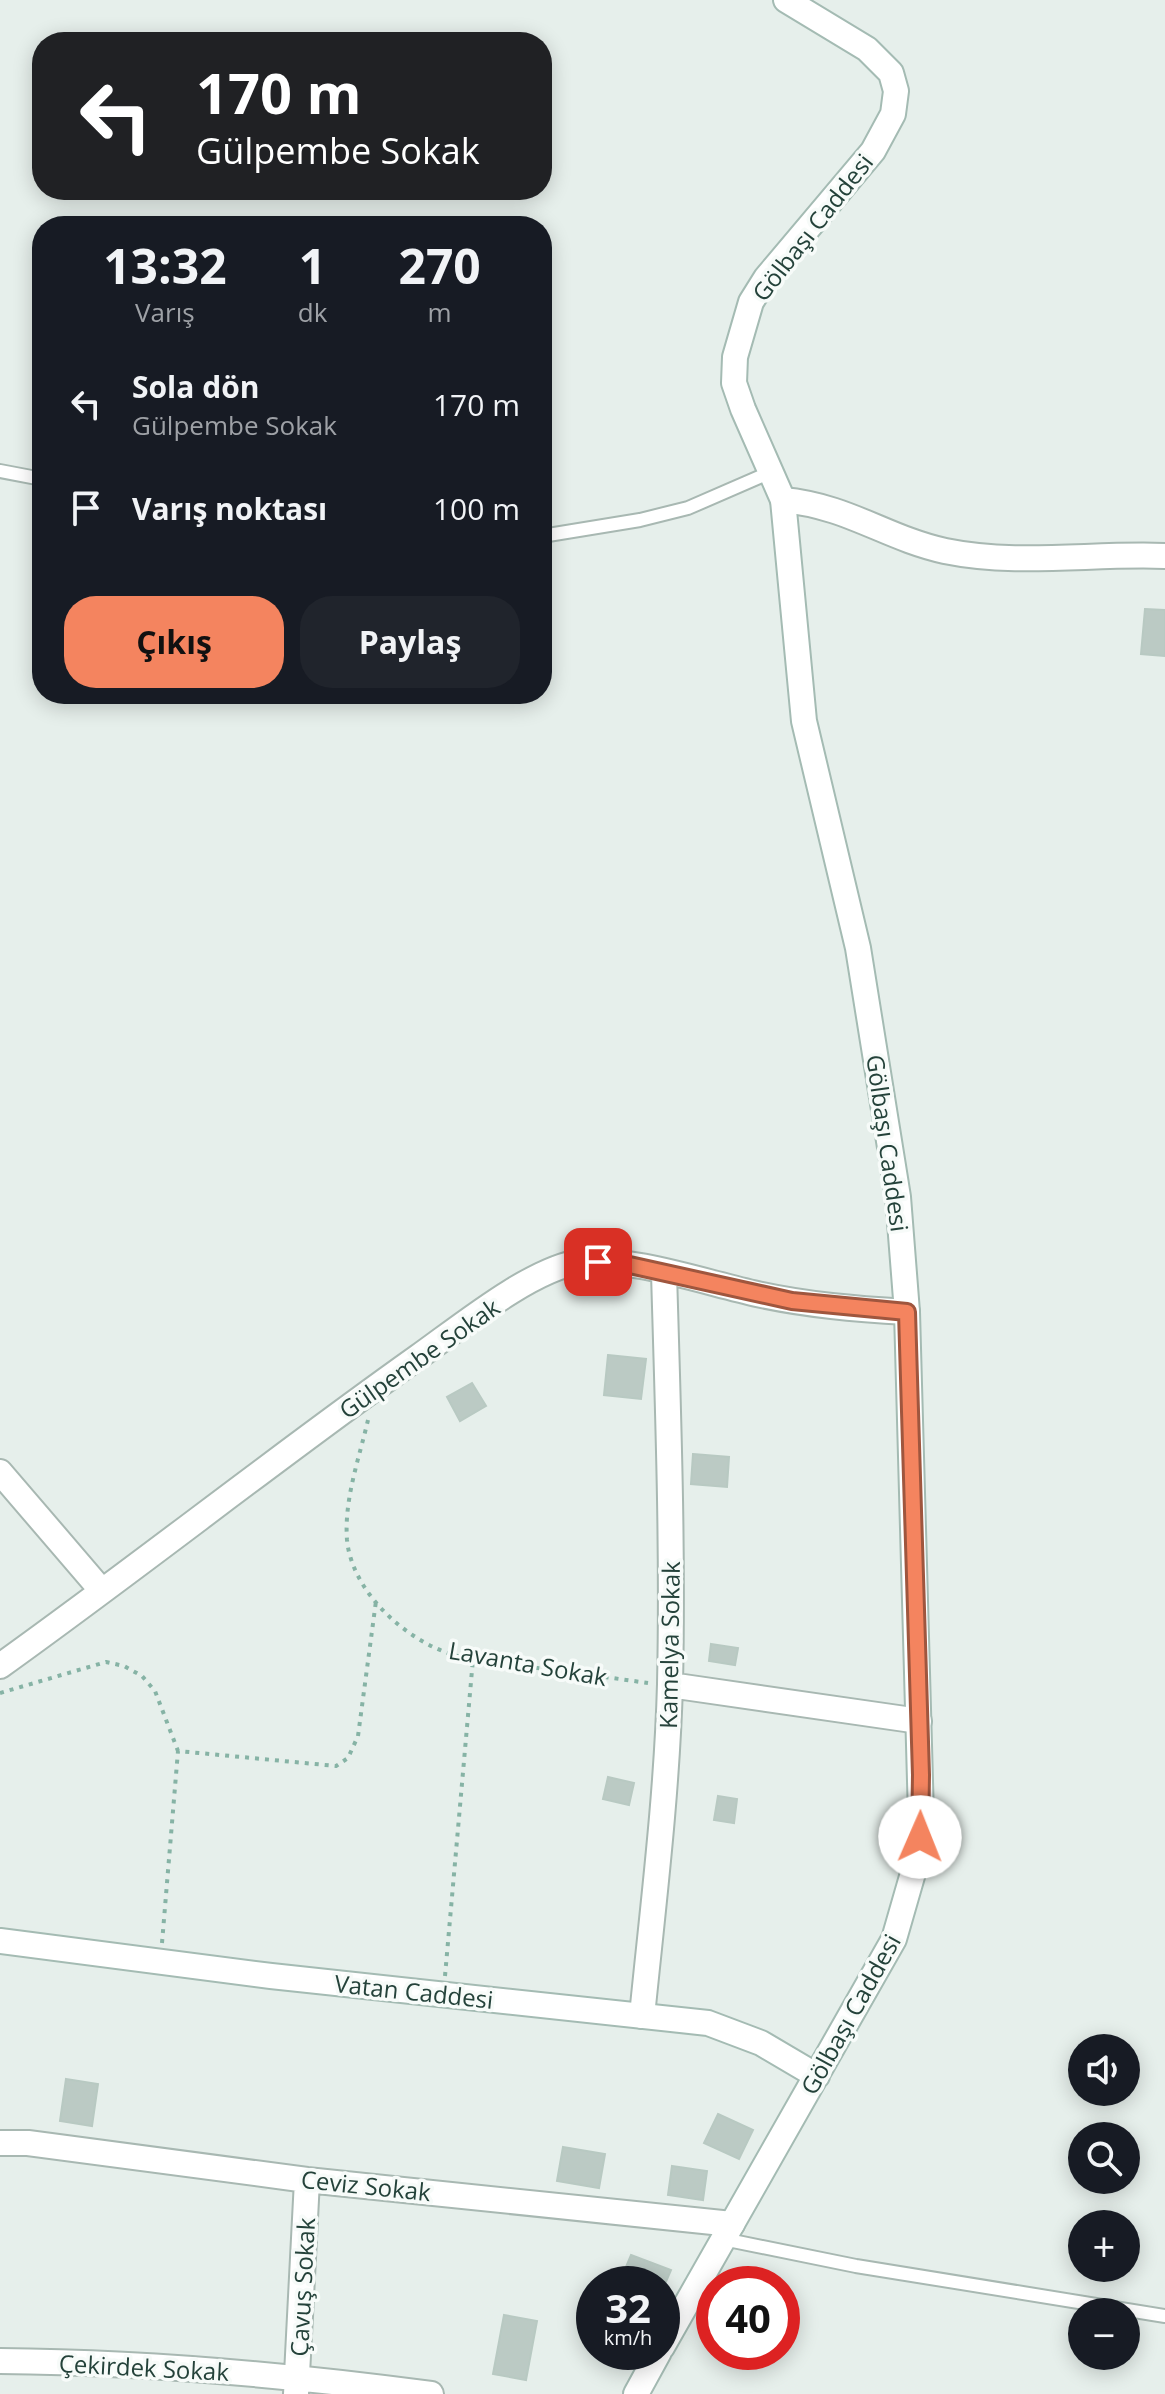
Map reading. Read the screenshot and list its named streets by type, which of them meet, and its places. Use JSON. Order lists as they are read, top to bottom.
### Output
{
  "streets": {
    "street": [
      "Gölbaşı Caddesi",
      "Gülpembe Sokak",
      "Kamelya Sokak",
      "Vatan Caddesi",
      "Ceviz Sokak",
      "Çavuş Sokak",
      "Çekirdek Sokak"
    ],
    "path": ["Lavanta Sokak"]
  },
  "crossings": [
    ["Gölbaşı Caddesi", "Gülpembe Sokak"],
    ["Gölbaşı Caddesi", "Vatan Caddesi"],
    ["Gölbaşı Caddesi", "Ceviz Sokak"],
    ["Gülpembe Sokak", "Kamelya Sokak"],
    ["Gülpembe Sokak", "Lavanta Sokak"],
    ["Kamelya Sokak", "Lavanta Sokak"],
    ["Kamelya Sokak", "Vatan Caddesi"],
    ["Ceviz Sokak", "Çavuş Sokak"],
    ["Çavuş Sokak", "Çekirdek Sokak"]
  ],
  "page": {
    "turn": ["170 m", "Gülpembe Sokak"],
    "eta": [
      "13:32",
      "Varış",
      "1",
      "dk",
      "270",
      "m"
    ],
    "list": [
      {
        "name": "Sola dön",
        "note": "Gülpembe Sokak",
        "value": "170 m"
      },
      {
        "name": "Varış noktası",
        "value": "100 m"
      }
    ],
    "buttons": ["Çıkış", "Paylaş"],
    "map_buttons": ["+", "−"],
    "speed": "32 km/h",
    "limit": "40"
  }
}
